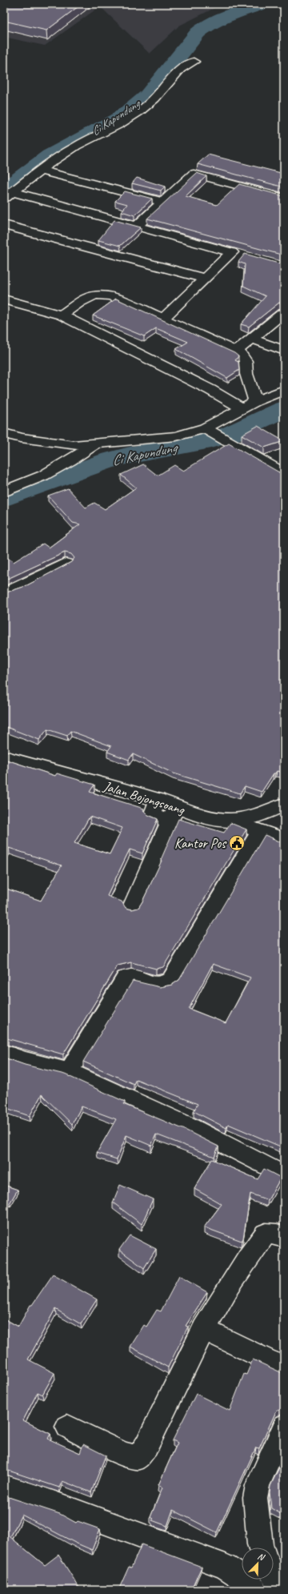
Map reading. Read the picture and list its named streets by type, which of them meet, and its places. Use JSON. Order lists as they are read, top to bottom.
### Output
{
  "streets": {
    "street": ["Jalan Bojongsoang"]
  },
  "water": ["Ci Kapundung"],
  "places": {
    "public building": ["Kantor Pos"]
  },
  "north": "top right"
}
